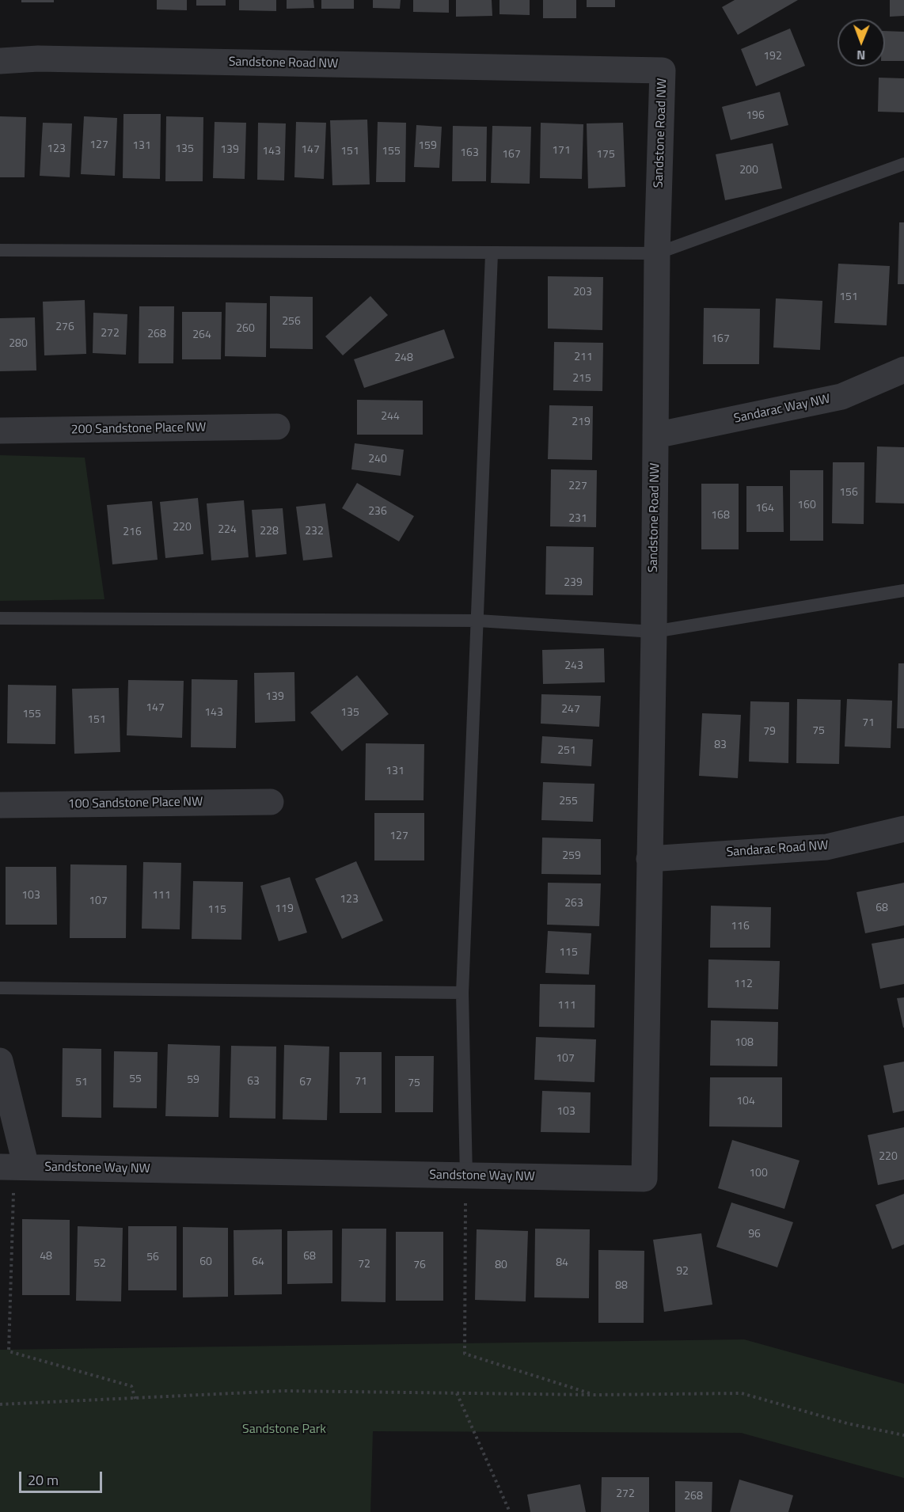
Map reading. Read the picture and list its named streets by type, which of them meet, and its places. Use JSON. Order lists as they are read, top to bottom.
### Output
{
  "streets": {
    "street": [
      "Sandstone Road NW",
      "Sandarac Way NW",
      "200 Sandstone Place NW",
      "100 Sandstone Place NW",
      "Sandarac Road NW",
      "Sandstone Way NW"
    ]
  },
  "crossings": [
    ["Sandstone Road NW", "Sandarac Way NW"],
    ["Sandstone Road NW", "Sandarac Road NW"],
    ["Sandstone Road NW", "Sandstone Way NW"],
    ["Sandarac Road NW", "Sandstone Way NW"]
  ],
  "parks": ["Sandstone Park"],
  "house_numbers": [
    "192",
    "196",
    "127",
    "131",
    "159",
    "123",
    "135",
    "139",
    "147",
    "171",
    "143",
    "151",
    "155",
    "163",
    "167",
    "175",
    "200",
    "203",
    "151",
    "256",
    "276",
    "260",
    "272",
    "268",
    "264",
    "167",
    "280",
    "211",
    "248",
    "215",
    "244",
    "219",
    "240",
    "227",
    "156",
    "160",
    "164",
    "236",
    "168",
    "231",
    "220",
    "224",
    "228",
    "232",
    "216",
    "239",
    "243",
    "139",
    "147",
    "247",
    "143",
    "135",
    "155",
    "151",
    "71",
    "75",
    "79",
    "83",
    "251",
    "131",
    "255",
    "127",
    "259",
    "103",
    "111",
    "123",
    "107",
    "263",
    "68",
    "119",
    "115",
    "116",
    "115",
    "112",
    "111",
    "108",
    "107",
    "55",
    "59",
    "63",
    "71",
    "51",
    "67",
    "75",
    "104",
    "103",
    "220",
    "100",
    "96",
    "48",
    "68",
    "56",
    "60",
    "64",
    "84",
    "52",
    "72",
    "76",
    "80",
    "92",
    "88",
    "272",
    "268"
  ],
  "scale_bar": "20 m",
  "north": "bottom"
}
